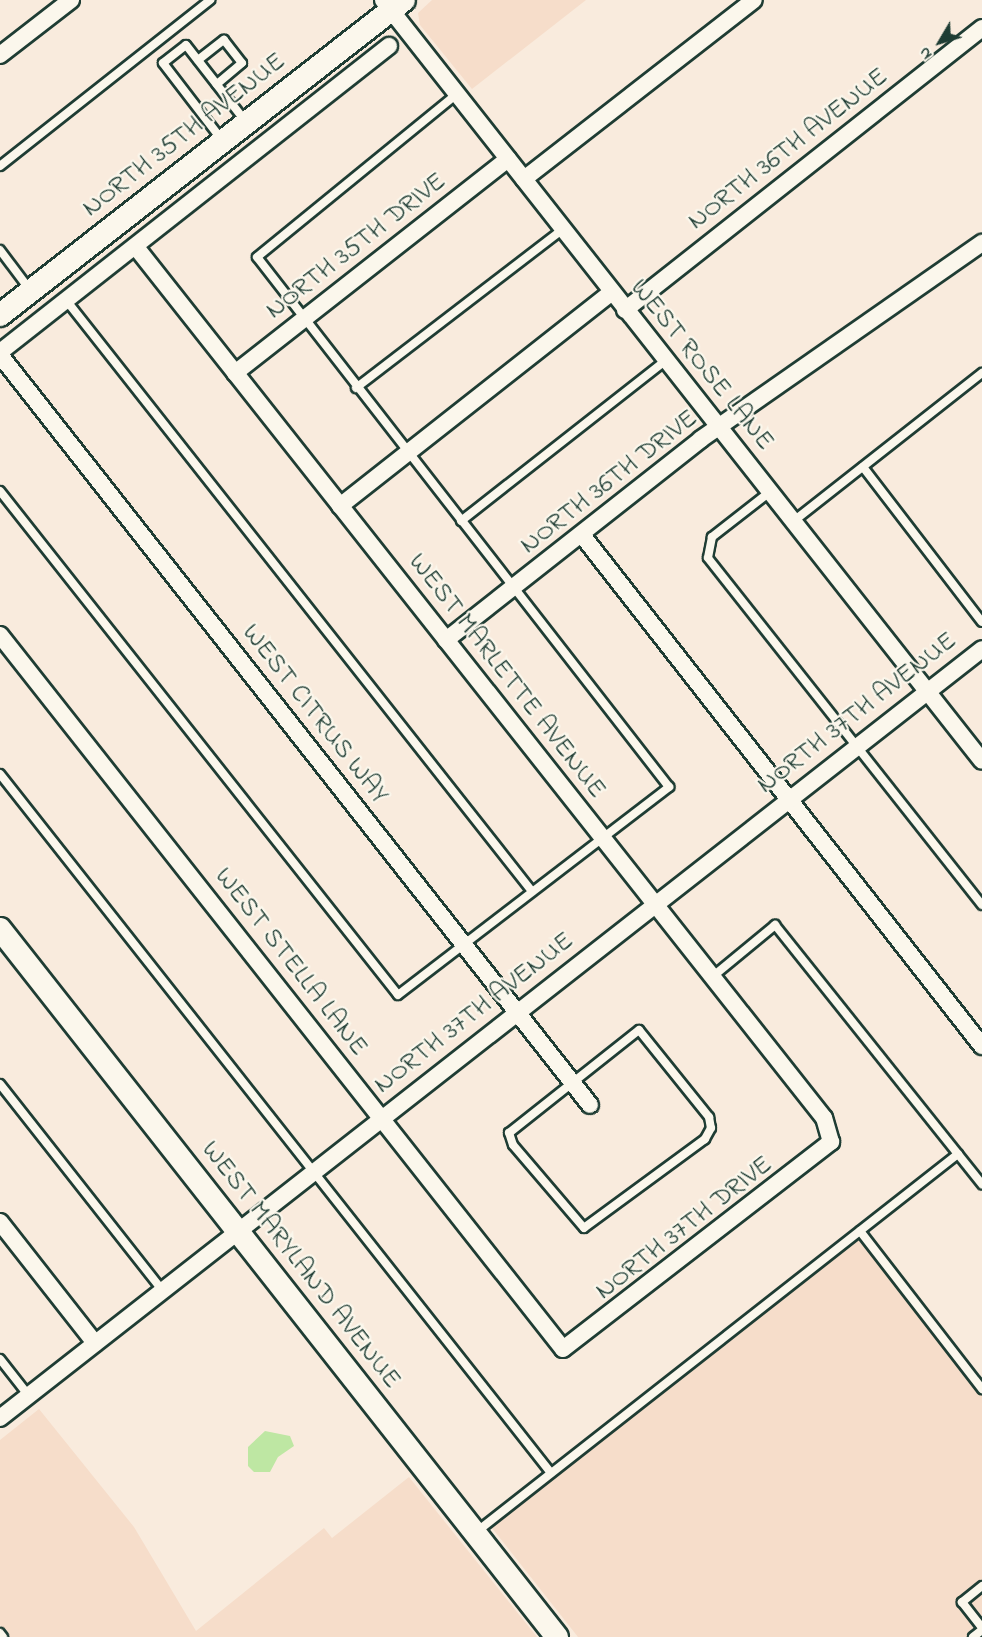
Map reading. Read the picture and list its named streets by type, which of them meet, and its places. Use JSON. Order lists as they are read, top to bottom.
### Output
{
  "streets": {
    "street": [
      "NORTH 35TH AVENUE",
      "NORTH 36TH AVENUE",
      "NORTH 35TH DRIVE",
      "WEST ROSE LANE",
      "NORTH 36TH DRIVE",
      "WEST MARLETTE AVENUE",
      "NORTH 37TH AVENUE",
      "WEST CITRUS WAY",
      "WEST STELLA LANE",
      "NORTH 37TH DRIVE",
      "WEST MARYLAND AVENUE"
    ]
  },
  "crossings": [
    ["NORTH 35TH AVENUE", "WEST ROSE LANE"],
    ["NORTH 35TH AVENUE", "WEST MARLETTE AVENUE"],
    ["NORTH 35TH AVENUE", "WEST CITRUS WAY"],
    ["NORTH 36TH AVENUE", "WEST ROSE LANE"],
    ["NORTH 35TH DRIVE", "WEST ROSE LANE"],
    ["NORTH 35TH DRIVE", "WEST MARLETTE AVENUE"],
    ["WEST ROSE LANE", "NORTH 36TH DRIVE"],
    ["WEST ROSE LANE", "NORTH 37TH AVENUE"],
    ["NORTH 36TH DRIVE", "WEST MARLETTE AVENUE"],
    ["WEST MARLETTE AVENUE", "NORTH 37TH AVENUE"],
    ["WEST MARLETTE AVENUE", "NORTH 37TH DRIVE"],
    ["NORTH 37TH AVENUE", "WEST CITRUS WAY"],
    ["NORTH 37TH AVENUE", "WEST STELLA LANE"],
    ["NORTH 37TH AVENUE", "WEST MARYLAND AVENUE"],
    ["WEST STELLA LANE", "NORTH 37TH DRIVE"]
  ],
  "north": "bottom left"
}
